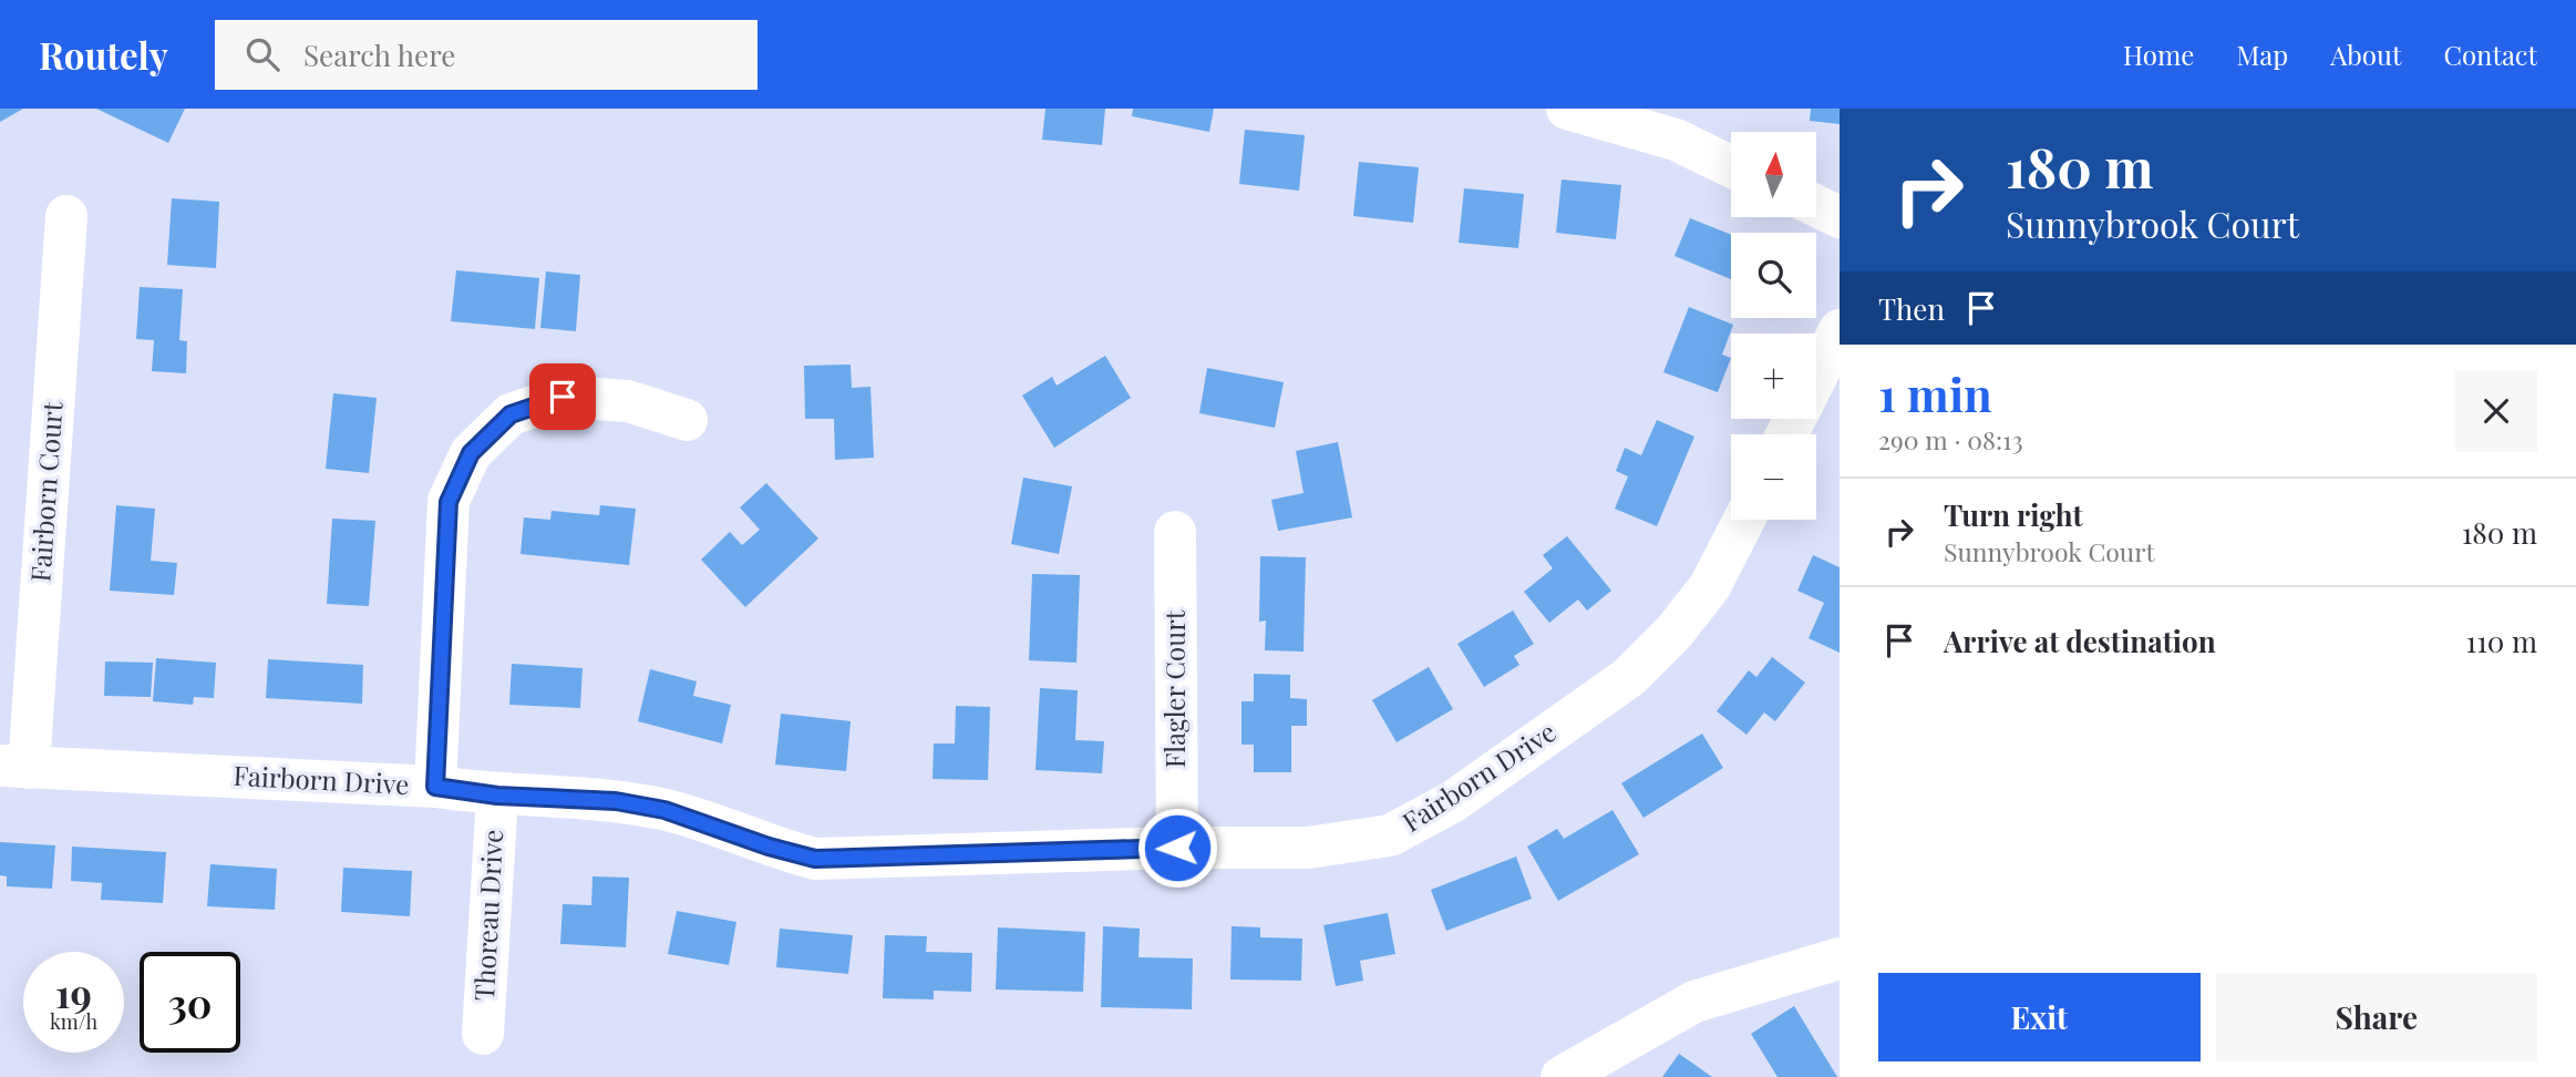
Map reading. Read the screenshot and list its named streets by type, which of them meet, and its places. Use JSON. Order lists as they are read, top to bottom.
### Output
{
  "streets": {
    "street": [
      "Fairborn Court",
      "Flagler Court",
      "Fairborn Drive",
      "Thoreau Drive"
    ]
  },
  "crossings": [
    ["Fairborn Court", "Fairborn Drive"],
    ["Flagler Court", "Fairborn Drive"],
    ["Fairborn Drive", "Thoreau Drive"]
  ],
  "north": "top",
  "page": {
    "header": "Routely",
    "search": "Search here",
    "nav": [
      "Home",
      "Map",
      "About",
      "Contact"
    ],
    "turn": ["180 m", "Sunnybrook Court"],
    "map_buttons": ["+", "−"],
    "then": "Then",
    "heading": ["1 min", "290 m · 08:13"],
    "list": [
      {
        "name": "Turn right",
        "note": "Sunnybrook Court",
        "value": "180 m"
      },
      {
        "name": "Arrive at destination",
        "value": "110 m"
      }
    ],
    "speed": "19 km/h",
    "limit": "30",
    "buttons": ["Exit", "Share"]
  }
}
